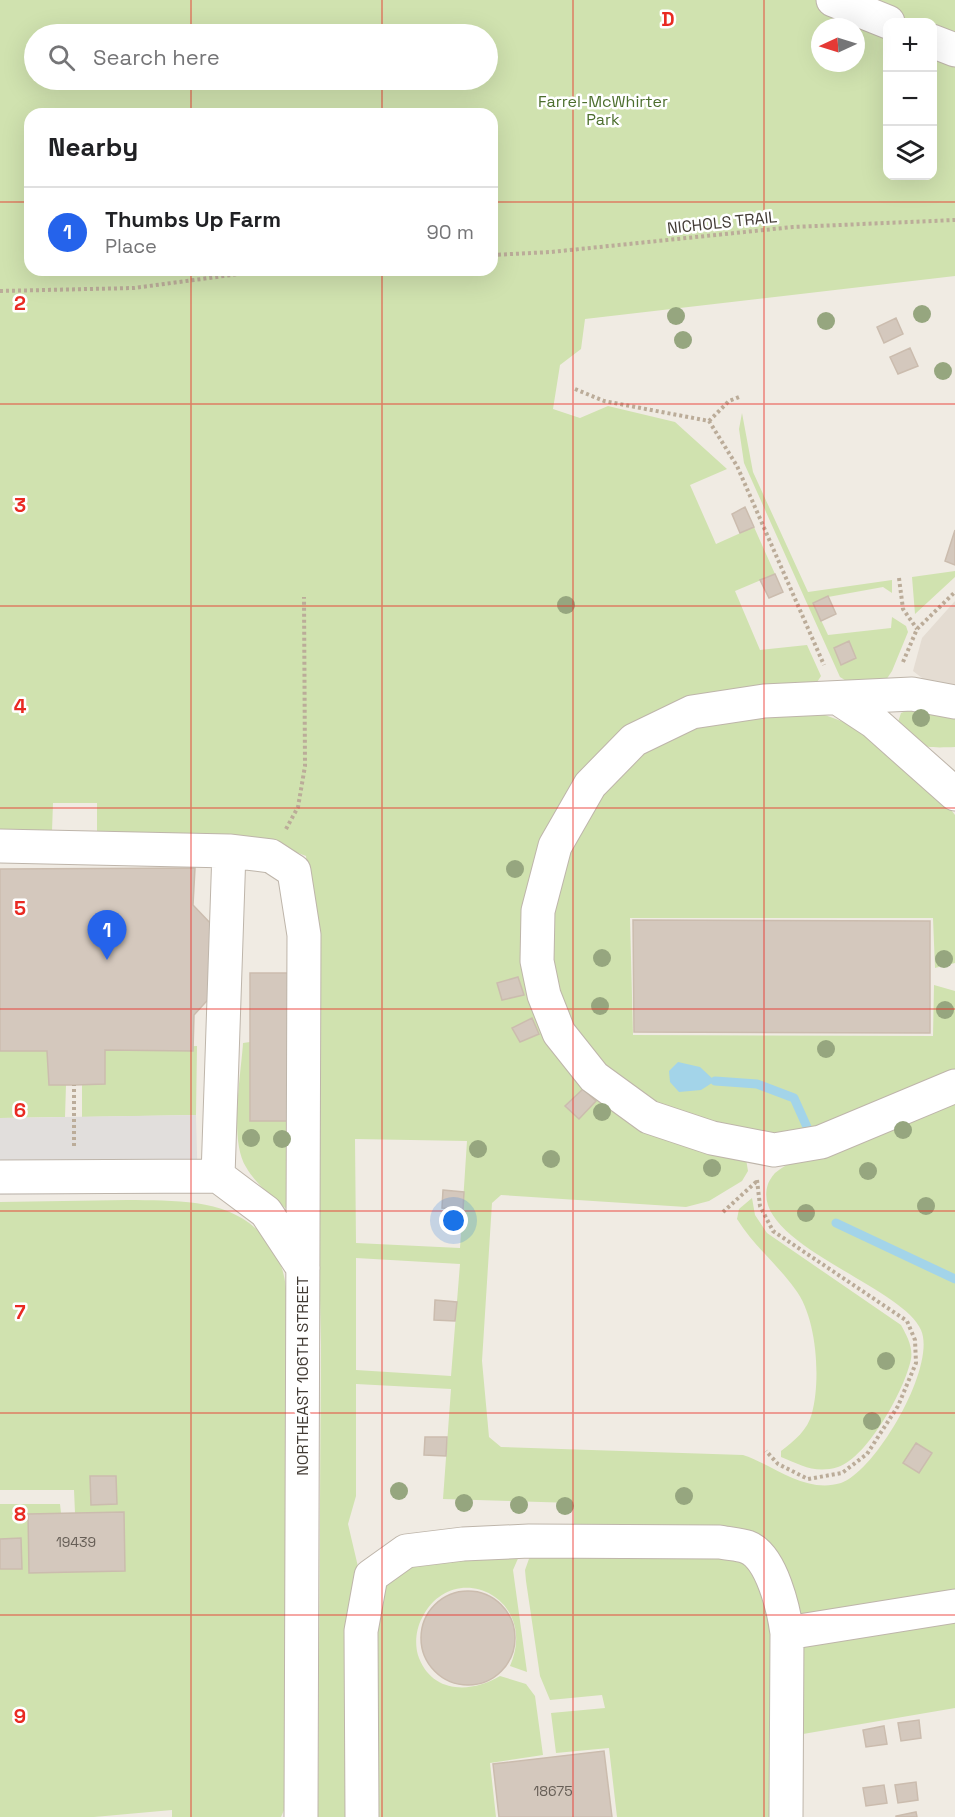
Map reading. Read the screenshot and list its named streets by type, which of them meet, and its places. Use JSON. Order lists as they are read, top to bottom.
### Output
{
  "streets": {
    "street": ["NORTHEAST 106TH STREET"],
    "path": ["NICHOLS TRAIL"]
  },
  "parks": ["Farrel-McWhirter Park"],
  "house_numbers": ["19439", "18675"],
  "north": "left",
  "page": {
    "map_buttons": ["+", "−"],
    "search": "Search here",
    "heading": "Nearby",
    "list": [
      {
        "mark": "1",
        "name": "Thumbs Up Farm",
        "note": "Place",
        "value": "90 m"
      }
    ],
    "pins": "1"
  },
  "grid": {
    "columns": ["D"],
    "rows": [
      "2",
      "3",
      "4",
      "5",
      "6",
      "7",
      "8",
      "9"
    ]
  }
}
